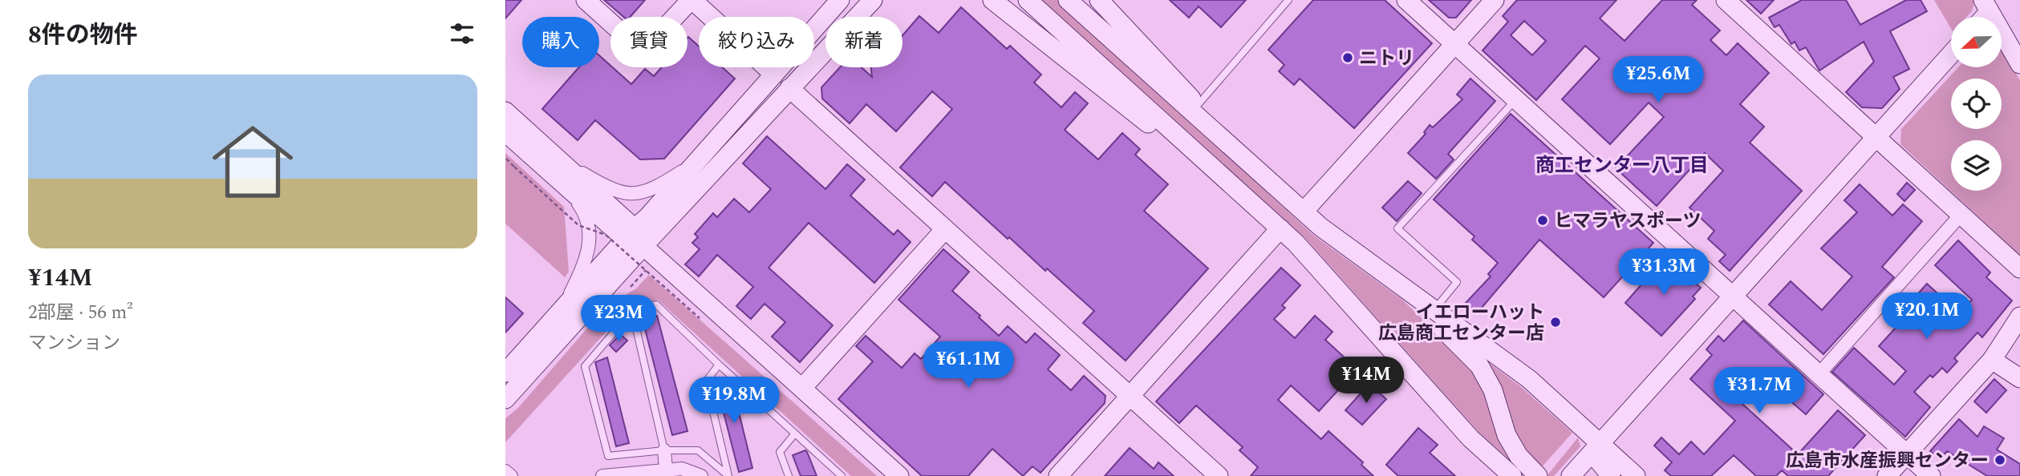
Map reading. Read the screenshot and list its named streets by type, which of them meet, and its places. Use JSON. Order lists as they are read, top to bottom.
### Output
{
  "districts": ["商工センター八丁目"],
  "places": [
    "ニトリ",
    "ヒマラヤスポーツ",
    "イエローハット 広島商工センター店",
    "広島市水産振興センター"
  ],
  "north": "left",
  "page": {
    "heading": "8件の物件",
    "chip": [
      "購入",
      "賃貸",
      "絞り込み",
      "新着"
    ],
    "price": [
      "¥25.6M",
      "¥31.3M",
      "¥20.1M",
      "¥23M",
      "¥61.1M",
      "¥14M",
      "¥31.7M",
      "¥19.8M"
    ],
    "list": [
      {
        "name": "¥14M",
        "note": "2部屋 · 56 m² · マンション"
      }
    ]
  }
}
